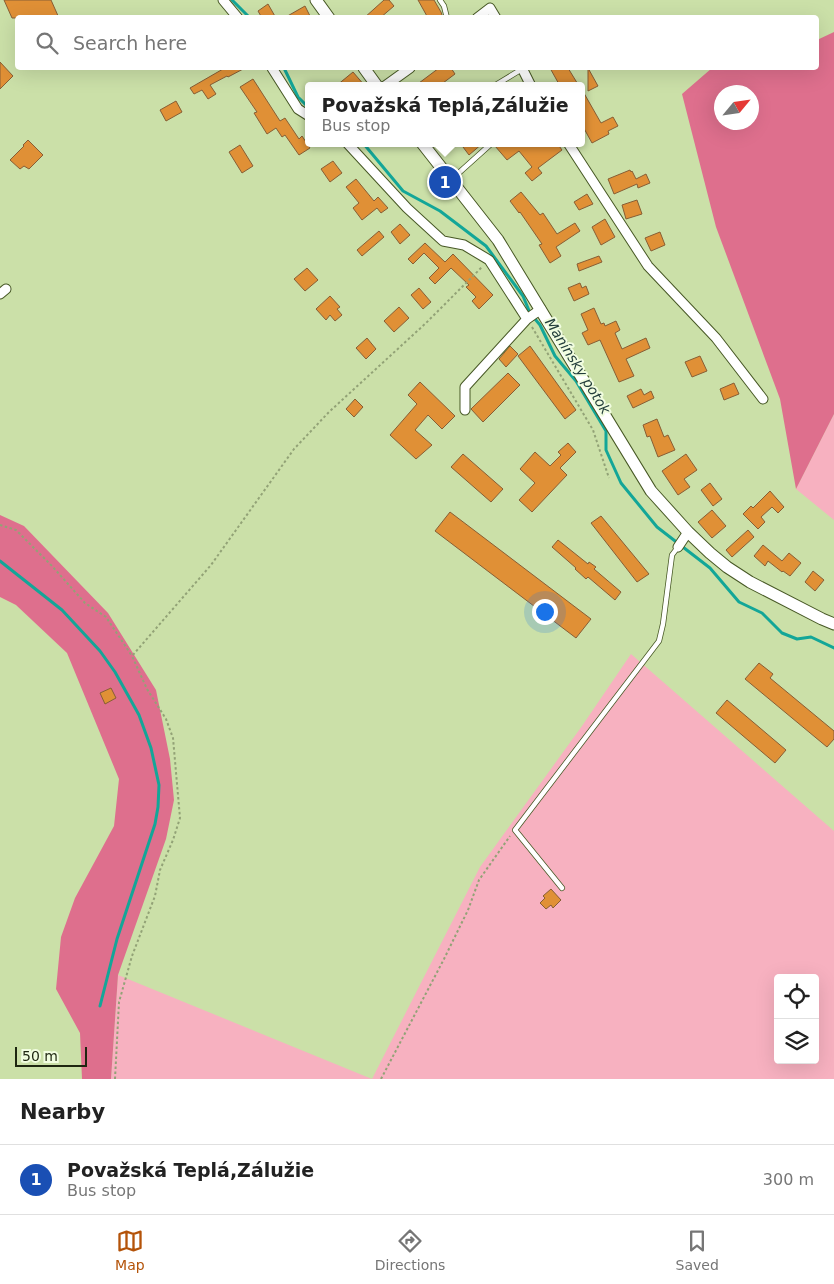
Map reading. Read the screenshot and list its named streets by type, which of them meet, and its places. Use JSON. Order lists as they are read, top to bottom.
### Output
{
  "water": ["Manínsky potok"],
  "scale_bar": "50 m",
  "north": "top right",
  "page": {
    "search": "Search here",
    "popup": ["Považská Teplá,Zálužie", "Bus stop"],
    "pins": "1",
    "scale": "50 m",
    "heading": "Nearby",
    "list": [
      {
        "mark": "1",
        "name": "Považská Teplá,Zálužie",
        "note": "Bus stop",
        "value": "300 m"
      }
    ],
    "nav": ["Map", "Directions", "Saved"]
  }
}
